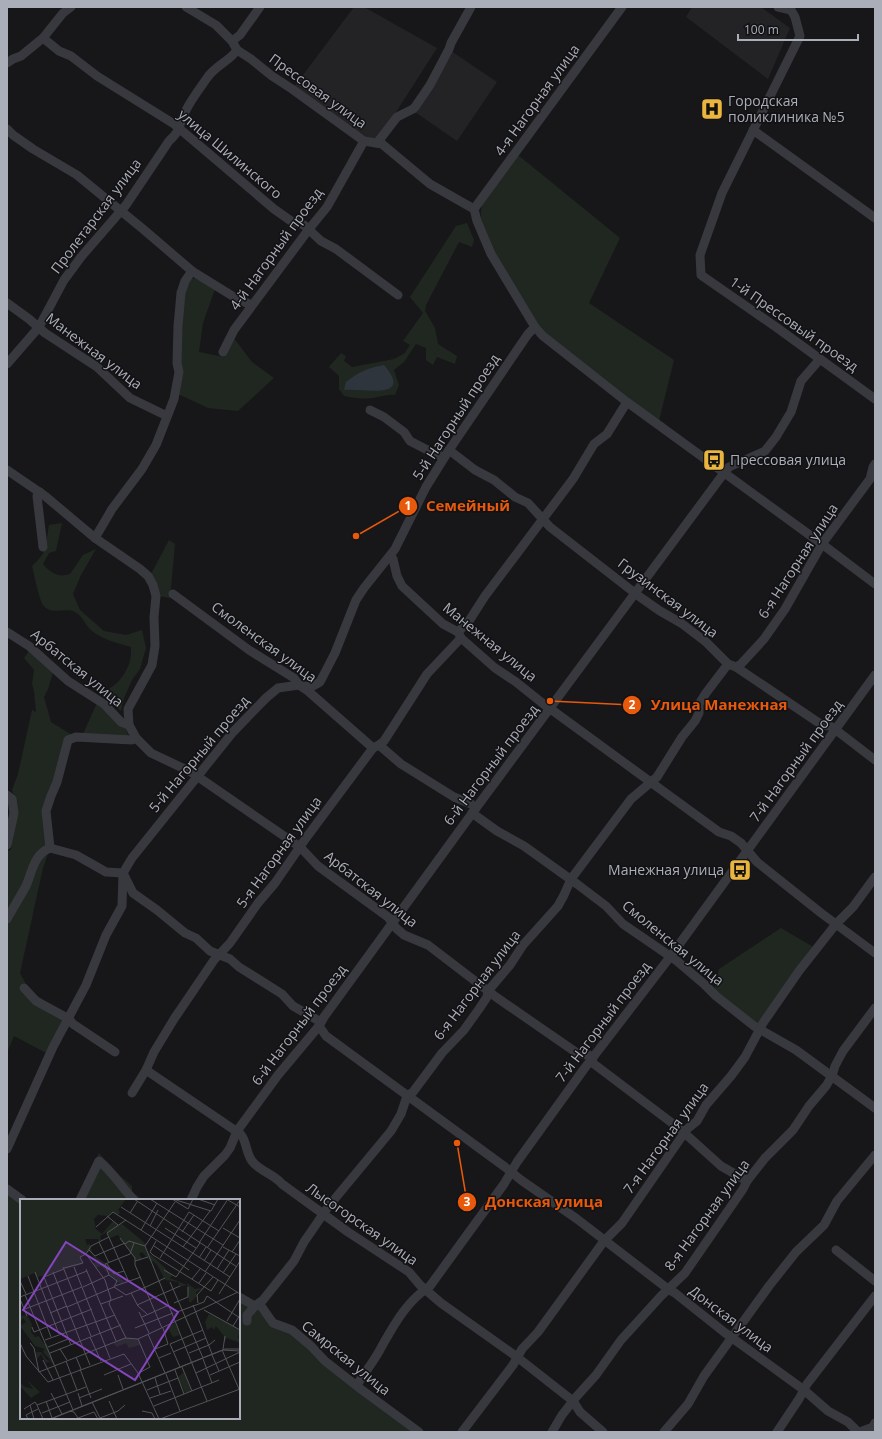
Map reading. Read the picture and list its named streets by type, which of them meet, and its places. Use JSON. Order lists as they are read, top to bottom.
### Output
{
  "streets": {
    "street": [
      "Прессовая улица",
      "4-я Нагорная улица",
      "улица Шилинского",
      "Пролетарская улица",
      "4-й Нагорный проезд",
      "1-й Прессовый проезд",
      "Манежная улица",
      "5-й Нагорный проезд",
      "6-я Нагорная улица",
      "Грузинская улица",
      "Смоленская улица",
      "Арбатская улица",
      "7-й Нагорный проезд",
      "6-й Нагорный проезд",
      "5-я Нагорная улица",
      "7-я Нагорная улица",
      "8-я Нагорная улица",
      "Лысогорская улица",
      "Донская улица",
      "Самрская улица"
    ]
  },
  "crossings": [
    ["Прессовая улица", "4-я Нагорная улица"],
    ["Прессовая улица", "Пролетарская улица"],
    ["Прессовая улица", "4-й Нагорный проезд"],
    ["улица Шилинского", "Пролетарская улица"],
    ["улица Шилинского", "4-й Нагорный проезд"],
    ["Пролетарская улица", "Манежная улица"],
    ["1-й Прессовый проезд", "6-й Нагорный проезд"],
    ["Манежная улица", "5-й Нагорный проезд"],
    ["Манежная улица", "6-я Нагорная улица"],
    ["Манежная улица", "7-й Нагорный проезд"],
    ["Манежная улица", "6-й Нагорный проезд"],
    ["Манежная улица", "5-я Нагорная улица"],
    ["Манежная улица", "7-я Нагорная улица"],
    ["5-й Нагорный проезд", "Грузинская улица"],
    ["5-й Нагорный проезд", "Смоленская улица"],
    ["5-й Нагорный проезд", "Арбатская улица"],
    ["5-й Нагорный проезд", "Донская улица"],
    ["6-я Нагорная улица", "Грузинская улица"],
    ["6-я Нагорная улица", "Смоленская улица"],
    ["6-я Нагорная улица", "Арбатская улица"],
    ["6-я Нагорная улица", "Лысогорская улица"],
    ["6-я Нагорная улица", "Донская улица"],
    ["6-я Нагорная улица", "Самрская улица"],
    ["Грузинская улица", "7-й Нагорный проезд"],
    ["Грузинская улица", "6-й Нагорный проезд"],
    ["Грузинская улица", "5-я Нагорная улица"],
    ["Смоленская улица", "7-й Нагорный проезд"],
    ["Смоленская улица", "6-й Нагорный проезд"],
    ["Смоленская улица", "5-я Нагорная улица"],
    ["Смоленская улица", "7-я Нагорная улица"],
    ["Смоленская улица", "8-я Нагорная улица"],
    ["Арбатская улица", "7-й Нагорный проезд"],
    ["Арбатская улица", "6-й Нагорный проезд"],
    ["Арбатская улица", "5-я Нагорная улица"],
    ["Арбатская улица", "7-я Нагорная улица"],
    ["Арбатская улица", "8-я Нагорная улица"],
    ["7-й Нагорный проезд", "Лысогорская улица"],
    ["7-й Нагорный проезд", "Донская улица"],
    ["7-й Нагорный проезд", "Самрская улица"],
    ["6-й Нагорный проезд", "Лысогорская улица"],
    ["6-й Нагорный проезд", "Донская улица"],
    ["5-я Нагорная улица", "Лысогорская улица"],
    ["5-я Нагорная улица", "Донская улица"],
    ["7-я Нагорная улица", "Лысогорская улица"],
    ["7-я Нагорная улица", "Донская улица"],
    ["8-я Нагорная улица", "Лысогорская улица"],
    ["8-я Нагорная улица", "Донская улица"]
  ],
  "places": {
    "hospital": ["Городская поликлиника №5"],
    "bus stop": ["Прессовая улица", "Манежная улица"],
    "other": ["Семейный", "Улица Манежная", "Донская улица"]
  },
  "scale_bar": "100 m"
}
